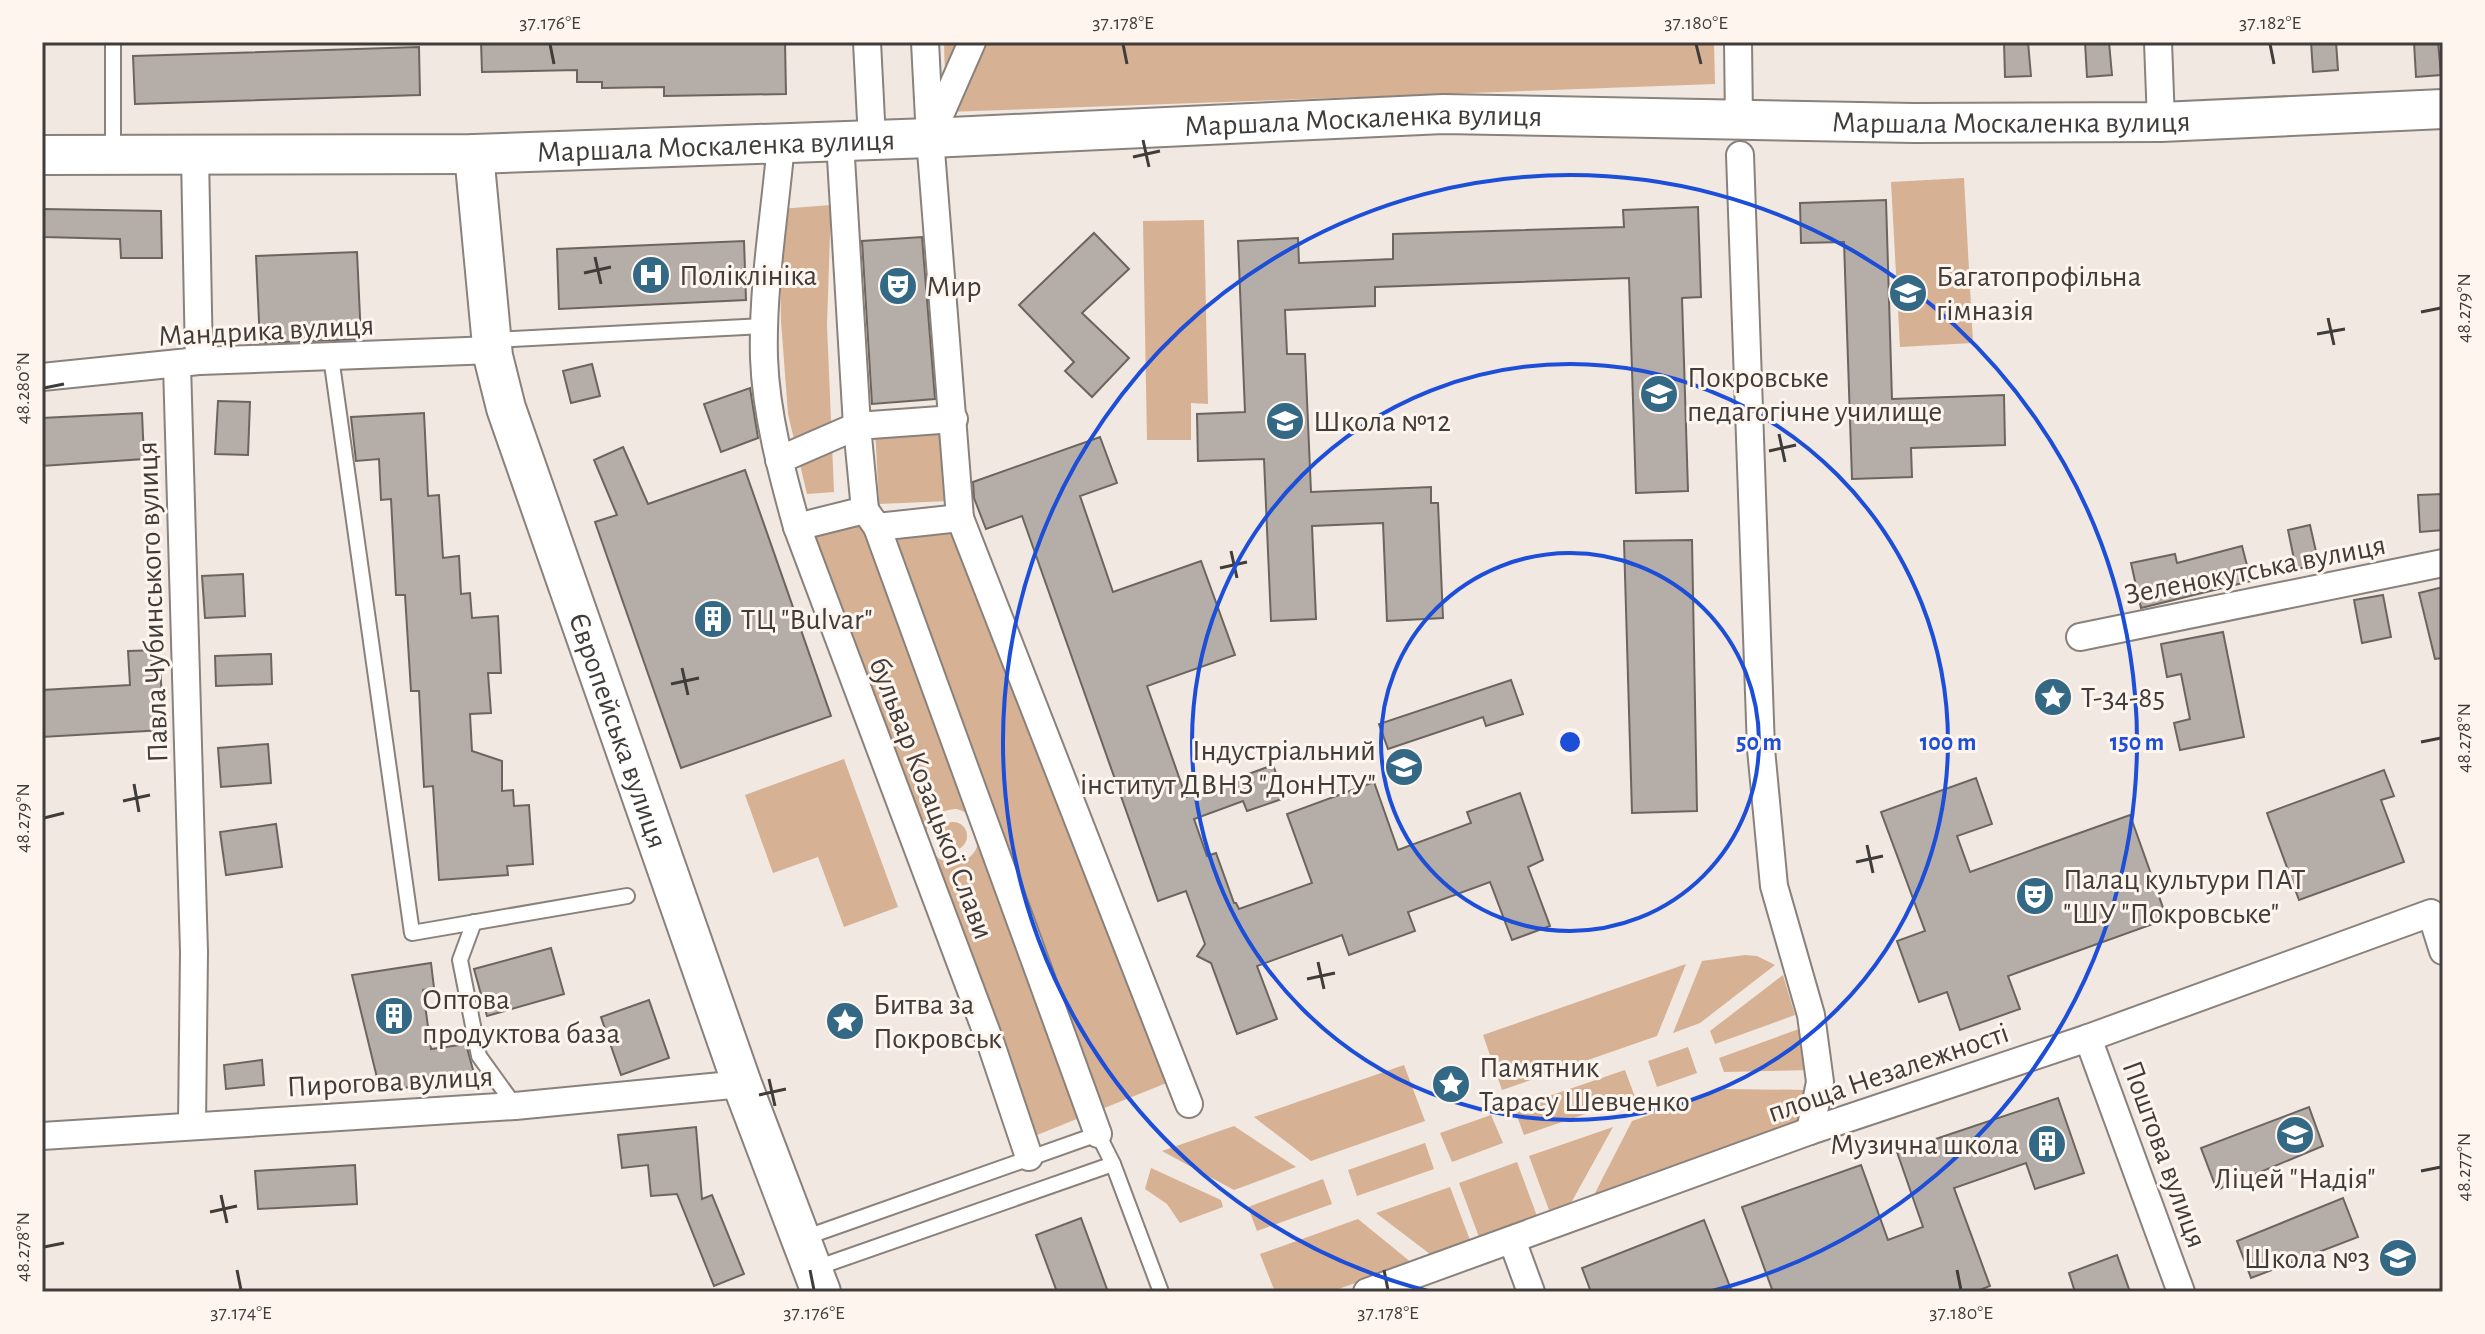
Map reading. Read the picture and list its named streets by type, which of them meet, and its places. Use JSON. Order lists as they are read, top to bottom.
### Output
{
  "streets": {
    "street": [
      "Маршала Москаленка вулиця",
      "Мандрика вулиця",
      "Зеленокутська вулиця",
      "Павла Чубинського вулиця",
      "Європейська вулиця",
      "бульвар Козацької Слави",
      "площа Незалежності",
      "Пирогова вулиця",
      "Поштова вулиця"
    ]
  },
  "crossings": [
    ["Маршала Москаленка вулиця", "Павла Чубинського вулиця"],
    ["Маршала Москаленка вулиця", "Європейська вулиця"],
    ["Маршала Москаленка вулиця", "бульвар Козацької Слави"],
    ["Мандрика вулиця", "Павла Чубинського вулиця"],
    ["Мандрика вулиця", "Європейська вулиця"],
    ["Павла Чубинського вулиця", "Пирогова вулиця"],
    ["Європейська вулиця", "Пирогова вулиця"],
    ["площа Незалежності", "Поштова вулиця"]
  ],
  "places": {
    "hospital": ["Поліклініка"],
    "theatre": ["Мир", "Палац культури ПАТ \"ШУ \"Покровське\""],
    "school or university": [
      "Багатопрофільна гімназія",
      "Покровське педагогічне училище",
      "Школа №12",
      "Індустріальний інститут ДВНЗ \"ДонНТУ\"",
      "Ліцей \"Надія\"",
      "Школа №3"
    ],
    "building": ["ТЦ \"Bulvar\"", "Оптова продуктова база", "Музична школа"],
    "place": ["Т-34-85", "Битва за Покровськ", "Памятник Тарасу Шевченко"]
  },
  "coordinates": [
    "37.176°E",
    "37.178°E",
    "37.180°E",
    "37.182°E",
    "48.279°N",
    "48.280°N",
    "48.278°N",
    "48.277°N",
    "37.174°E"
  ],
  "rings": ["50 m", "100 m", "150 m"]
}
